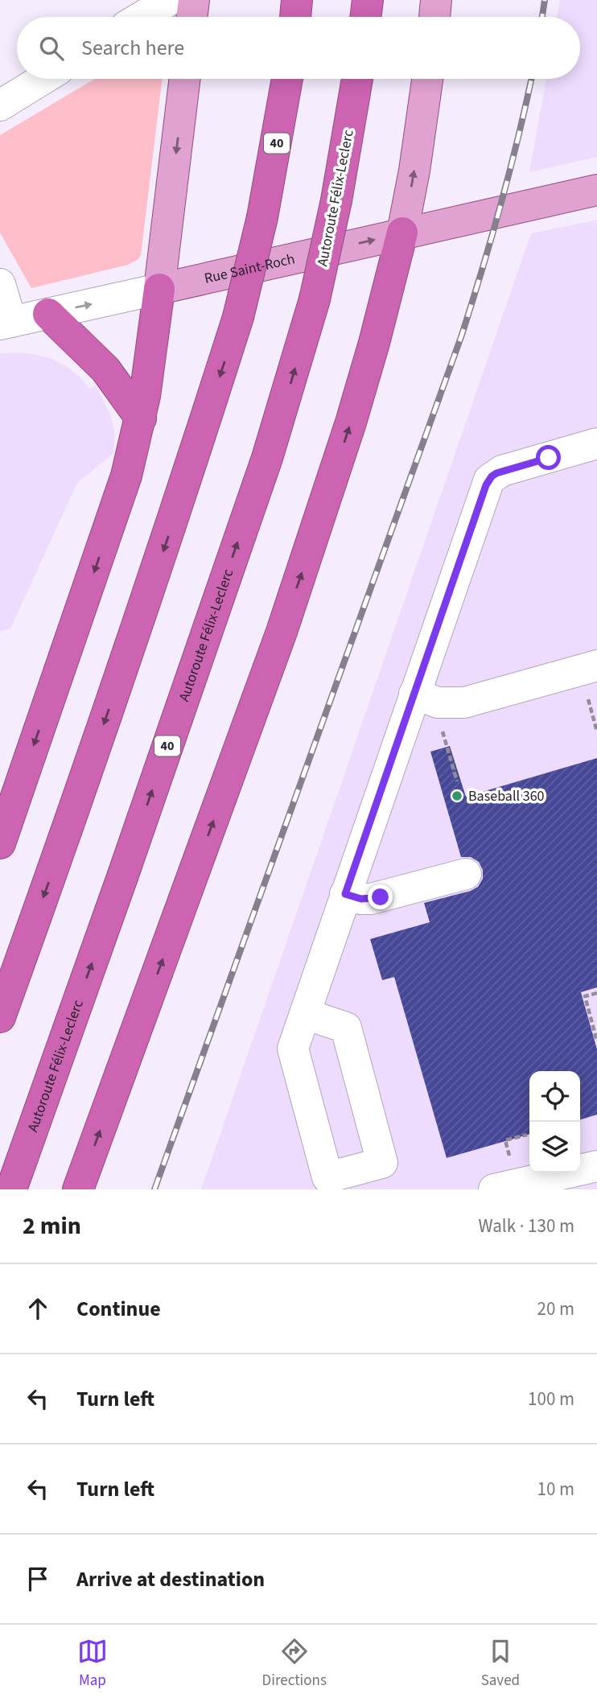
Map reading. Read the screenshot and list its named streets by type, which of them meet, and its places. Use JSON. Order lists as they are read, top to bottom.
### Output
{
  "streets": {
    "highway": ["40", "Autoroute Félix-Leclerc"],
    "main road": ["Rue Saint-Roch"]
  },
  "one_way": ["Rue Saint-Roch"],
  "places": ["Baseball 360"],
  "page": {
    "search": "Search here",
    "heading": ["2 min", "Walk · 130 m"],
    "list": [
      ["Continue", "20 m"],
      ["Turn left", "100 m"],
      ["Turn left", "10 m"],
      "Arrive at destination"
    ],
    "nav": ["Map", "Directions", "Saved"]
  }
}
